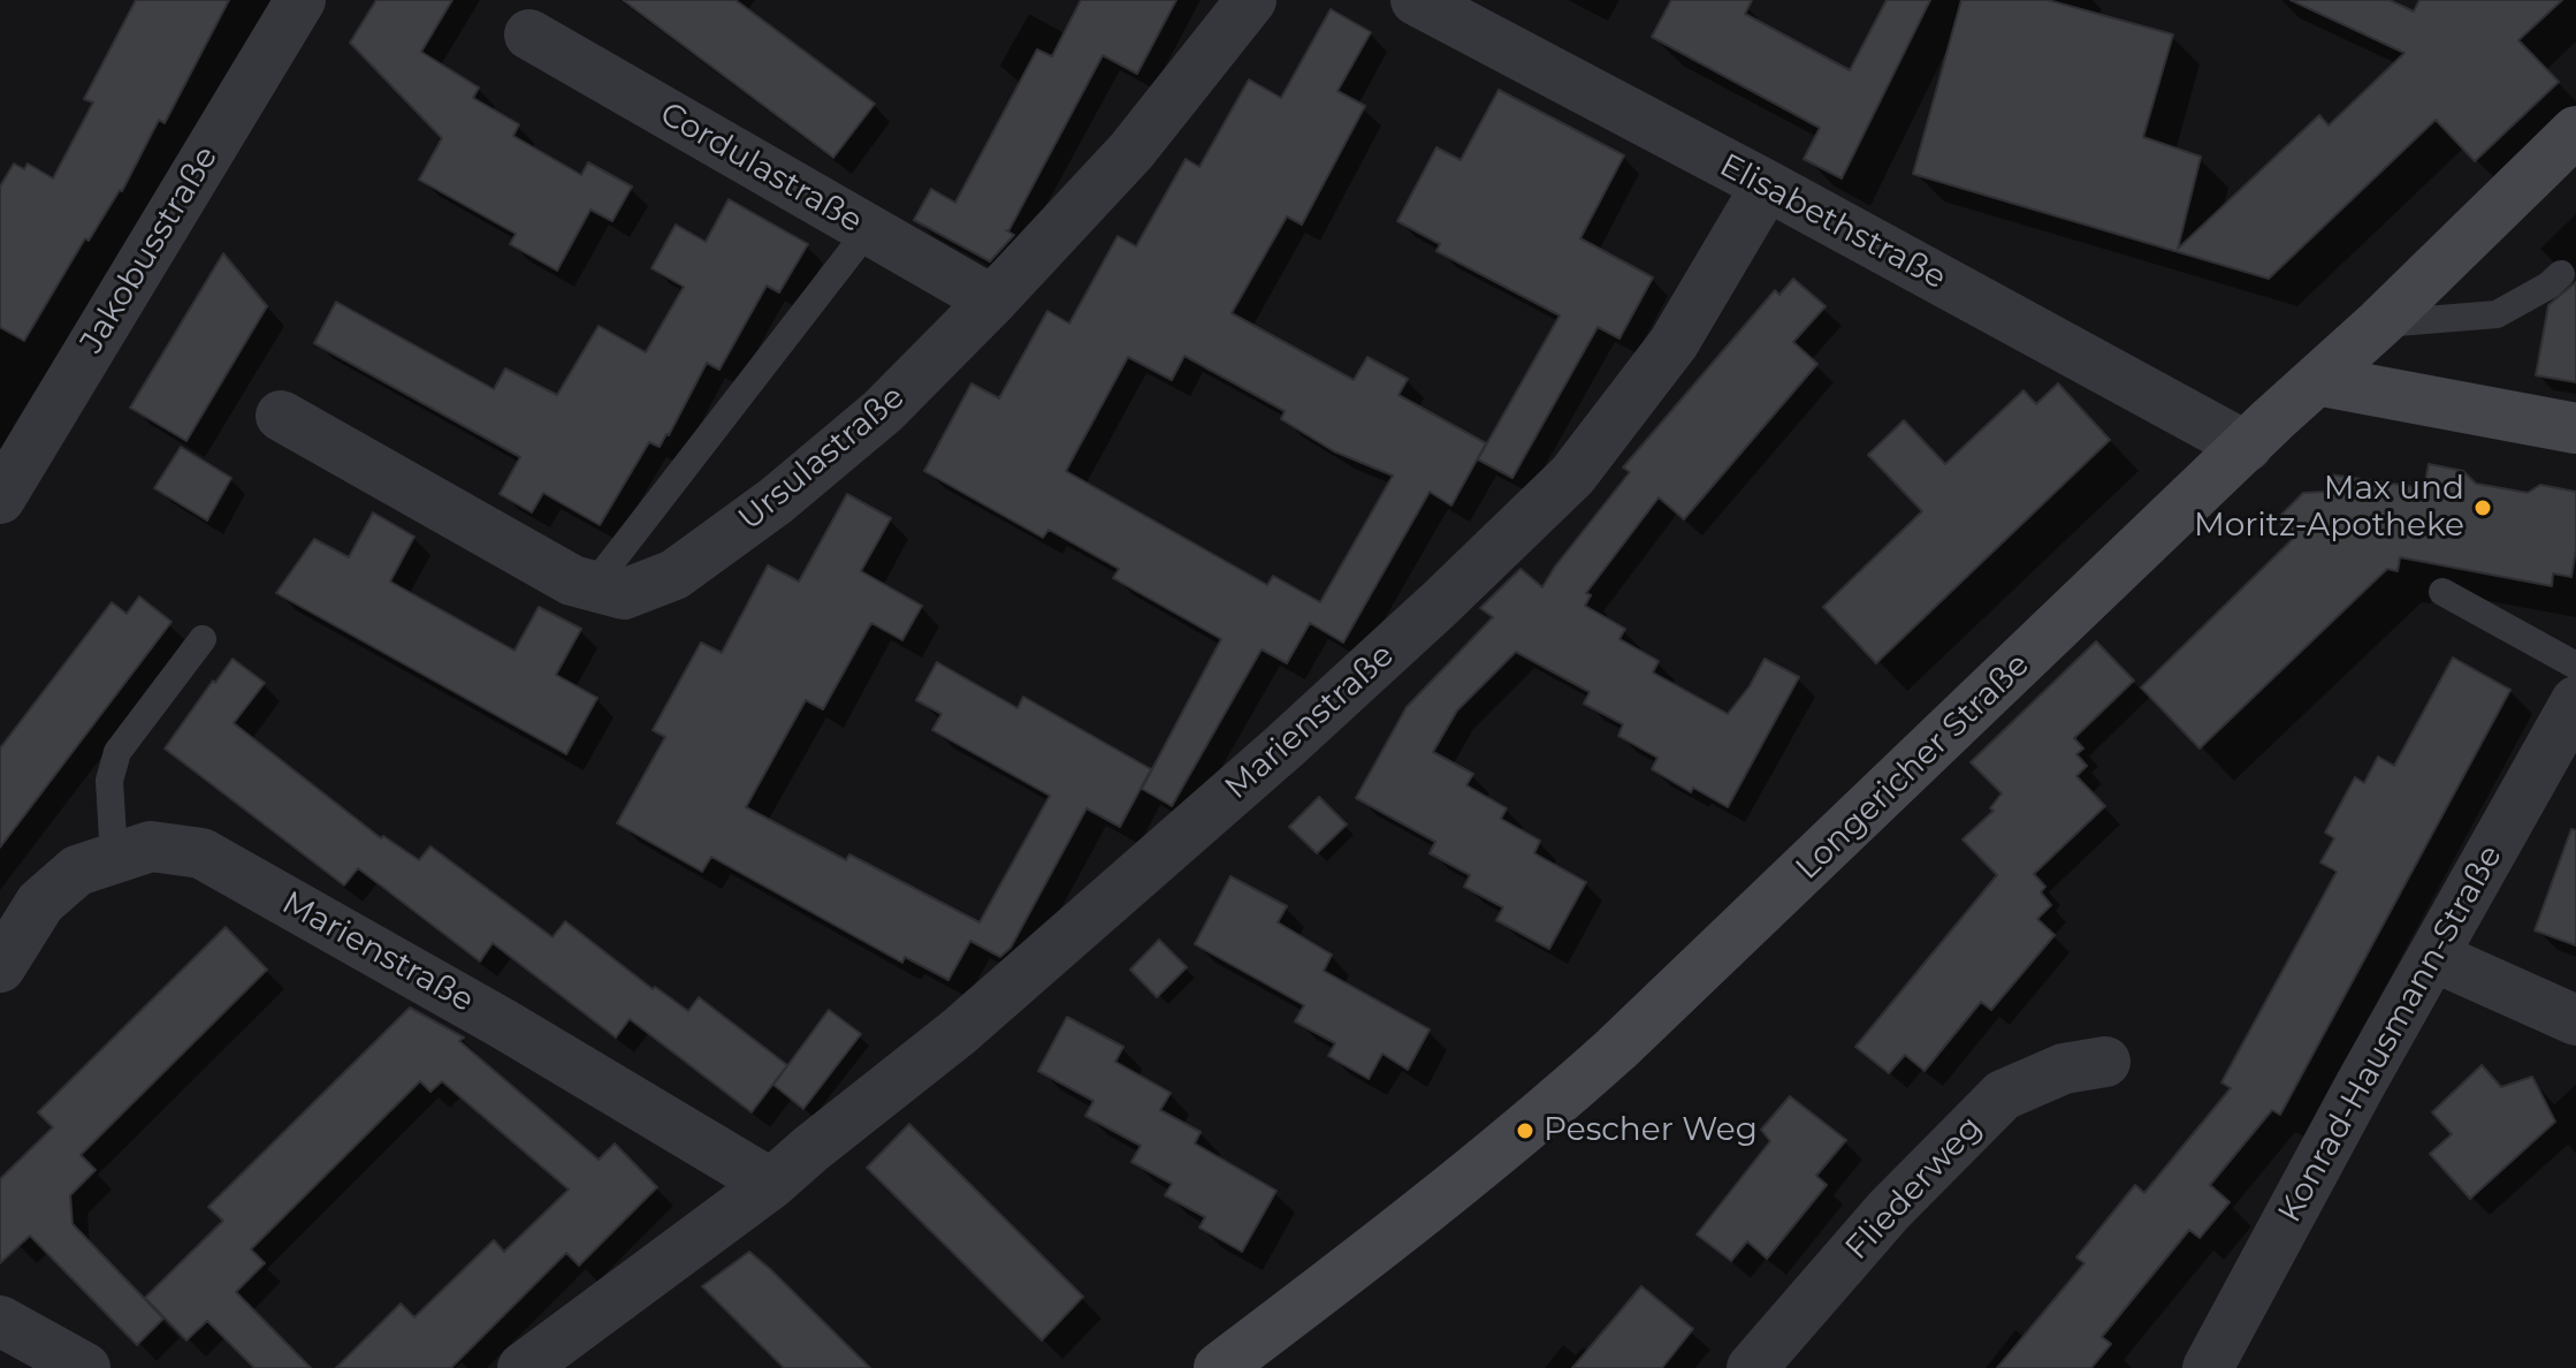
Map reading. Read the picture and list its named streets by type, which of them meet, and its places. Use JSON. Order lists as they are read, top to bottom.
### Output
{
  "streets": {
    "street": [
      "Cordulastraße",
      "Elisabethstraße",
      "Jakobusstraße",
      "Ursulastraße",
      "Marienstraße",
      "Longericher Straße",
      "Konrad-Hausmann-Straße",
      "Fliederweg"
    ]
  },
  "crossings": [
    ["Cordulastraße", "Ursulastraße"],
    ["Elisabethstraße", "Marienstraße"],
    ["Elisabethstraße", "Longericher Straße"]
  ],
  "places": ["Max und Moritz-Apotheke", "Pescher Weg"]
}
